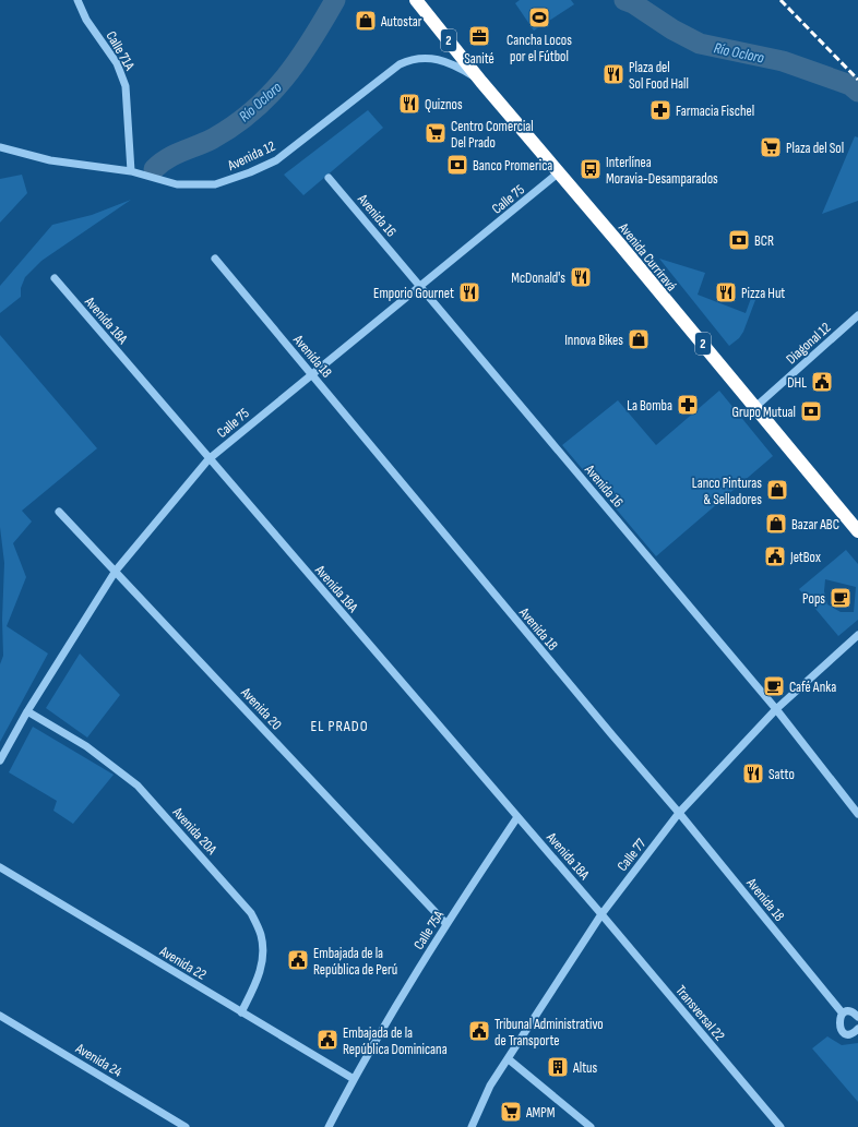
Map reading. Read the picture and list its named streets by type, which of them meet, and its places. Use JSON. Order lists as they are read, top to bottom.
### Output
{
  "streets": {
    "highway": ["2", "Avenida Curriravá"],
    "street": [
      "Calle 71A",
      "Avenida 12",
      "Calle 75",
      "Avenida 16",
      "Avenida 18A",
      "Diagonal 12",
      "Avenida 18",
      "Avenida 20",
      "Avenida 20A",
      "Calle 77",
      "Calle 75A",
      "Avenida 22",
      "Transversal 22",
      "Avenida 24"
    ]
  },
  "crossings": [
    ["Calle 71A", "Avenida 12"],
    ["Avenida 12", "Avenida Curriravá"],
    ["Calle 75", "Avenida 16"],
    ["Calle 75", "Avenida Curriravá"],
    ["Calle 75", "Avenida 18A"],
    ["Calle 75", "Avenida 18"],
    ["Calle 75", "Avenida 20"],
    ["Calle 75", "Avenida 20A"],
    ["Avenida 16", "Calle 77"],
    ["Avenida Curriravá", "Diagonal 12"],
    ["Avenida 18A", "Calle 77"],
    ["Avenida 18A", "Calle 75A"],
    ["Avenida 18A", "Transversal 22"],
    ["Avenida 18", "Calle 77"],
    ["Avenida 20", "Calle 75A"],
    ["Avenida 20A", "Avenida 22"],
    ["Calle 77", "Transversal 22"],
    ["Calle 75A", "Avenida 22"]
  ],
  "districts": ["EL PRADO"],
  "water": ["Río Ocloro"],
  "places": {
    "sports": ["Cancha Locos por el Fútbol"],
    "shop": [
      "Autostar",
      "Innova Bikes",
      "Lanco Pinturas & Selladores",
      "Bazar ABC"
    ],
    "office": ["Sanité"],
    "restaurant": [
      "Plaza del Sol Food Hall",
      "Quiznos",
      "McDonald's",
      "Emporio Gournet",
      "Pizza Hut",
      "Satto"
    ],
    "pharmacy": ["Farmacia Fischel", "La Bomba"],
    "supermarket": ["Centro Comercial Del Prado", "Plaza del Sol", "AMPM"],
    "bank": ["Banco Promerica", "BCR", "Grupo Mutual"],
    "bus stop": ["Interlínea Moravia-Desamparados"],
    "public building": [
      "DHL",
      "JetBox",
      "Embajada de la República de Perú",
      "Tribunal Administrativo de Transporte",
      "Embajada de la República Dominicana"
    ],
    "cafe": ["Pops", "Café Anka"],
    "building": ["Altus"]
  }
}
